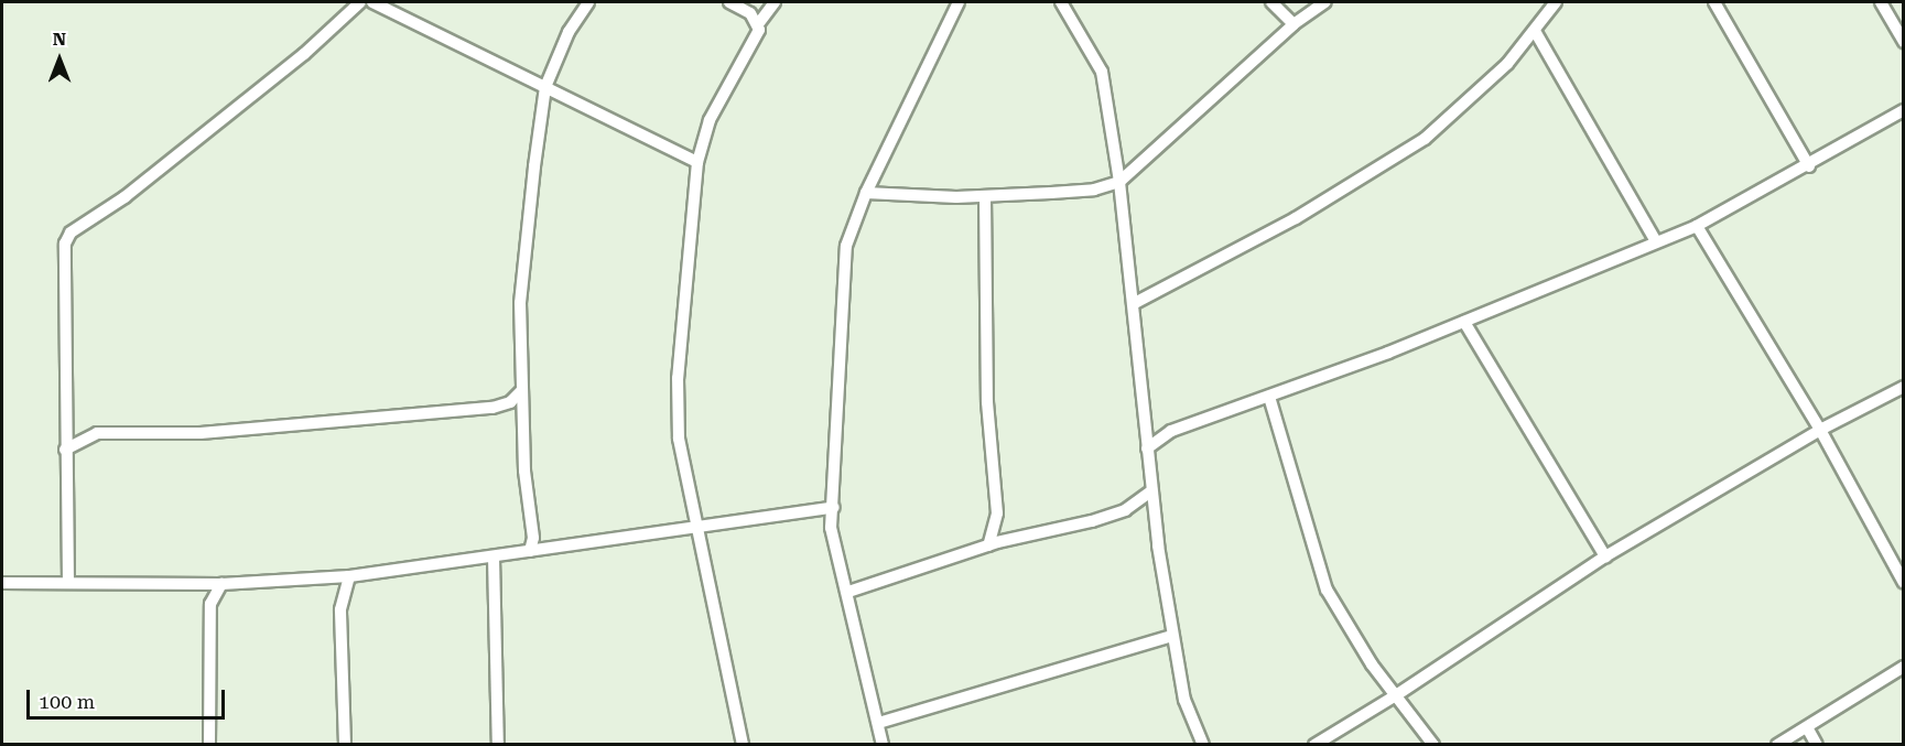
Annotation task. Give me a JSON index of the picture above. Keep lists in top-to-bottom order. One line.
{"scale_bar":"100 m","north":"top"}
